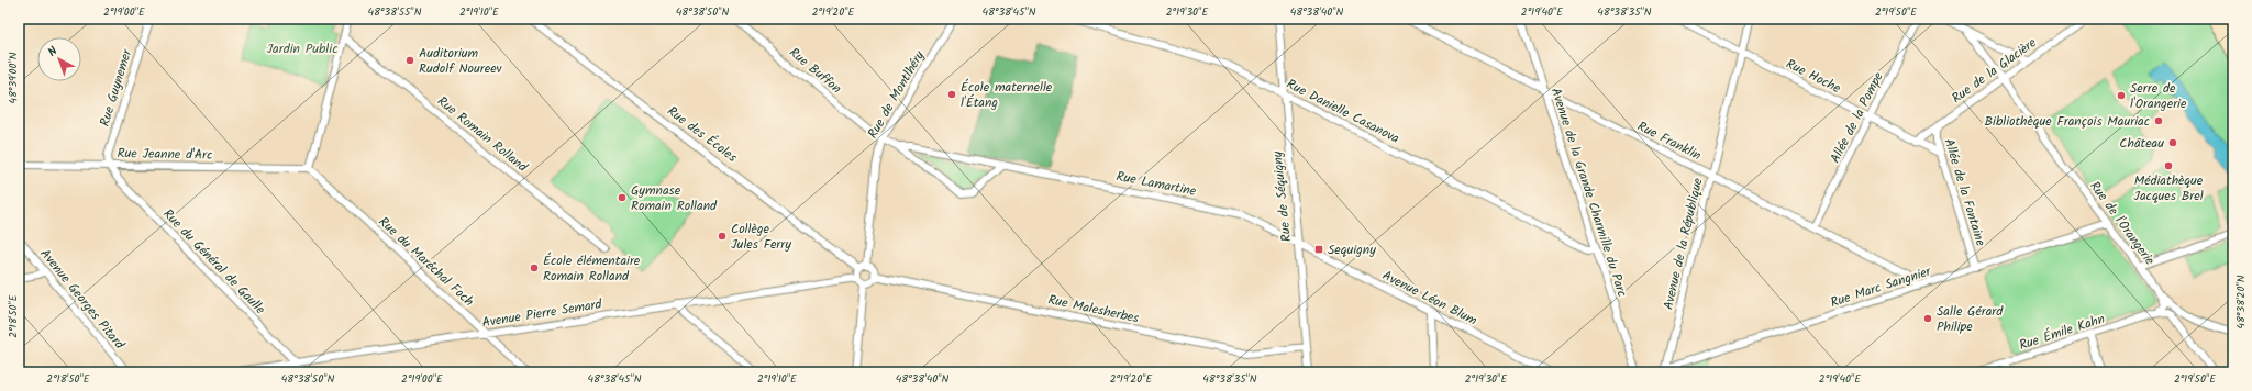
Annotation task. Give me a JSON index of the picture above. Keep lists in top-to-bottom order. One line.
{"streets":{"street":["Rue Buffon","Rue de la Glacière","Rue Hoche","Rue Guynemer","Rue de Montlhéry","Rue Danielle Casanova","Allée de la Pompe","Rue Romain Rolland","Rue des Écoles","Rue Franklin","Rue Jeanne d'Arc","Rue Lamartine","Avenue de la Grande Charmille du Parc","Allée de la Fontaine","Rue de Séquigny","Rue de l'Orangerie","Avenue de la République","Rue du Général de Gaulle","Rue du Maréchal Foch","Rue Marc Sangnier","Avenue Léon Blum","Avenue Georges Pitard","Rue Malesherbes","Avenue Pierre Semard","Rue Émile Kahn"]},"crossings":[["Rue Buffon","Rue de Montlhéry"],["Rue Buffon","Rue Lamartine"],["Rue de la Glacière","Rue Hoche"],["Rue de la Glacière","Allée de la Fontaine"],["Rue de la Glacière","Rue de l'Orangerie"],["Rue Hoche","Allée de la Pompe"],["Rue Hoche","Allée de la Fontaine"],["Rue Hoche","Avenue de la République"],["Rue Guynemer","Rue Jeanne d'Arc"],["Rue Guynemer","Rue du Général de Gaulle"],["Rue de Montlhéry","Rue des Écoles"],["Rue de Montlhéry","Rue Lamartine"],["Rue de Montlhéry","Rue Malesherbes"],["Rue de Montlhéry","Avenue Pierre Semard"],["Rue Danielle Casanova","Avenue de la Grande Charmille du Parc"],["Rue Danielle Casanova","Rue de Séquigny"],["Allée de la Pompe","Rue Franklin"],["Rue des Écoles","Rue Malesherbes"],["Rue des Écoles","Avenue Pierre Semard"],["Rue Franklin","Avenue de la Grande Charmille du Parc"],["Rue Franklin","Avenue de la République"],["Rue Franklin","Rue Marc Sangnier"],["Rue Jeanne d'Arc","Rue du Général de Gaulle"],["Rue Jeanne d'Arc","Rue du Maréchal Foch"],["Rue Lamartine","Rue de Séquigny"],["Rue Lamartine","Avenue Léon Blum"],["Allée de la Fontaine","Rue Marc Sangnier"],["Rue de Séquigny","Avenue Léon Blum"],["Rue de Séquigny","Rue Malesherbes"],["Rue de l'Orangerie","Rue Marc Sangnier"],["Avenue de la République","Rue Marc Sangnier"],["Rue du Général de Gaulle","Avenue Pierre Semard"],["Rue du Maréchal Foch","Avenue Pierre Semard"],["Rue Malesherbes","Avenue Pierre Semard"]],"parks":["Jardin Public"],"places":{"other":["Auditorium Rudolf Noureev","École maternelle l'Étang","Serre de l'Orangerie","Bibliothèque François Mauriac","Château","Médiathèque Jacques Brel","Gymnase Romain Rolland","Collège Jules Ferry","École élémentaire Romain Rolland","Salle Gérard Philipe"],"transit":["Sequigny"]},"north":"top left","coordinates":["2°19'00\"E","48°38'55\"N","2°19'10\"E","48°38'50\"N","2°19'20\"E","48°38'45\"N","2°19'30\"E","48°38'40\"N","2°19'40\"E","48°38'35\"N","2°19'50\"E","48°39'00\"N","48°38'20\"N","2°18'50\"E"]}
